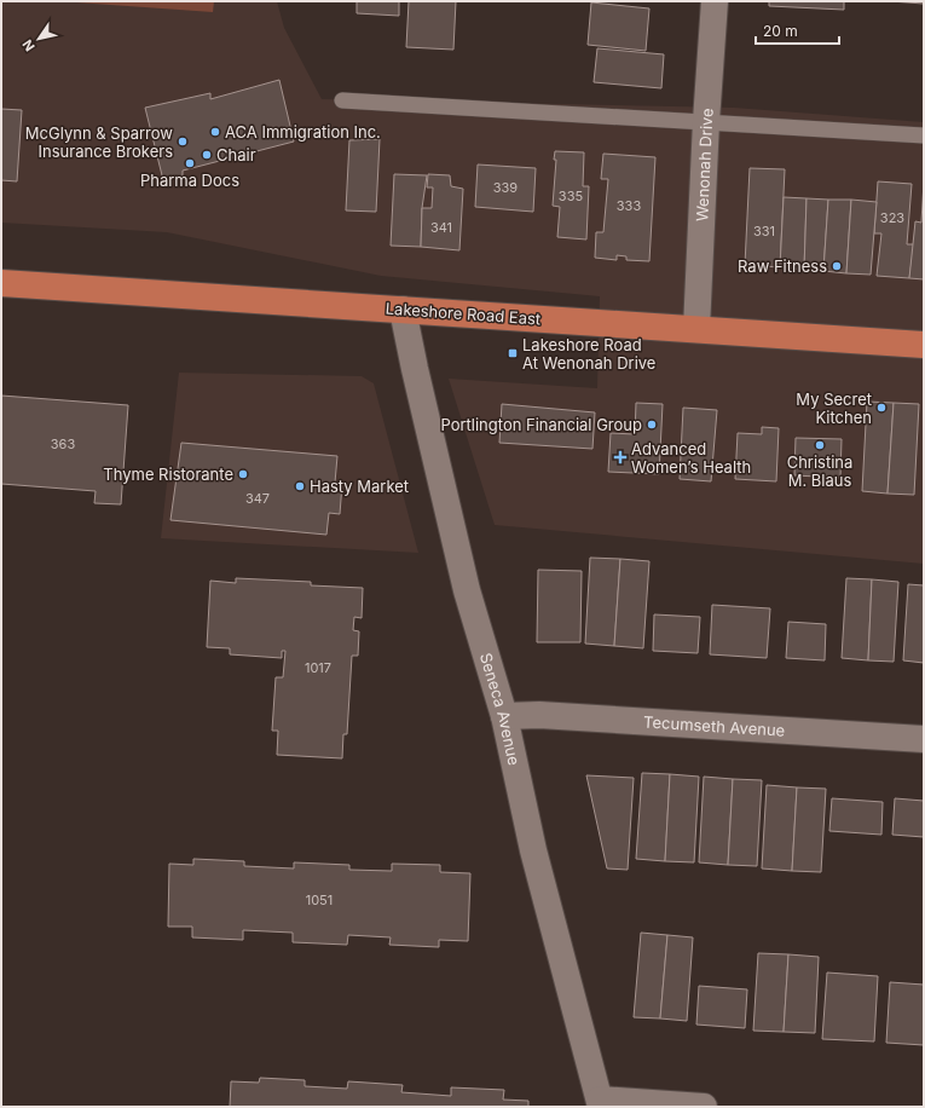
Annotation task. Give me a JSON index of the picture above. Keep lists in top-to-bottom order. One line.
{"streets":{"main road":["Lakeshore Road East"],"street":["Wenonah Drive","Seneca Avenue","Tecumseth Avenue"]},"crossings":[["Wenonah Drive","Lakeshore Road East"],["Lakeshore Road East","Seneca Avenue"],["Seneca Avenue","Tecumseth Avenue"]],"places":{"other":["ACA Immigration Inc.","McGlynn & Sparrow Insurance Brokers","Chair","Pharma Docs","Raw Fitness","My Secret Kitchen","Portlington Financial Group","Christina M. Blaus","Thyme Ristorante","Hasty Market"],"transit":["Lakeshore Road At Wenonah Drive"],"health":["Advanced Women’s Health"]},"house_numbers":["339","335","333","323","341","331","363","347","1017","1051"],"scale_bar":"20 m","north":"bottom left"}
